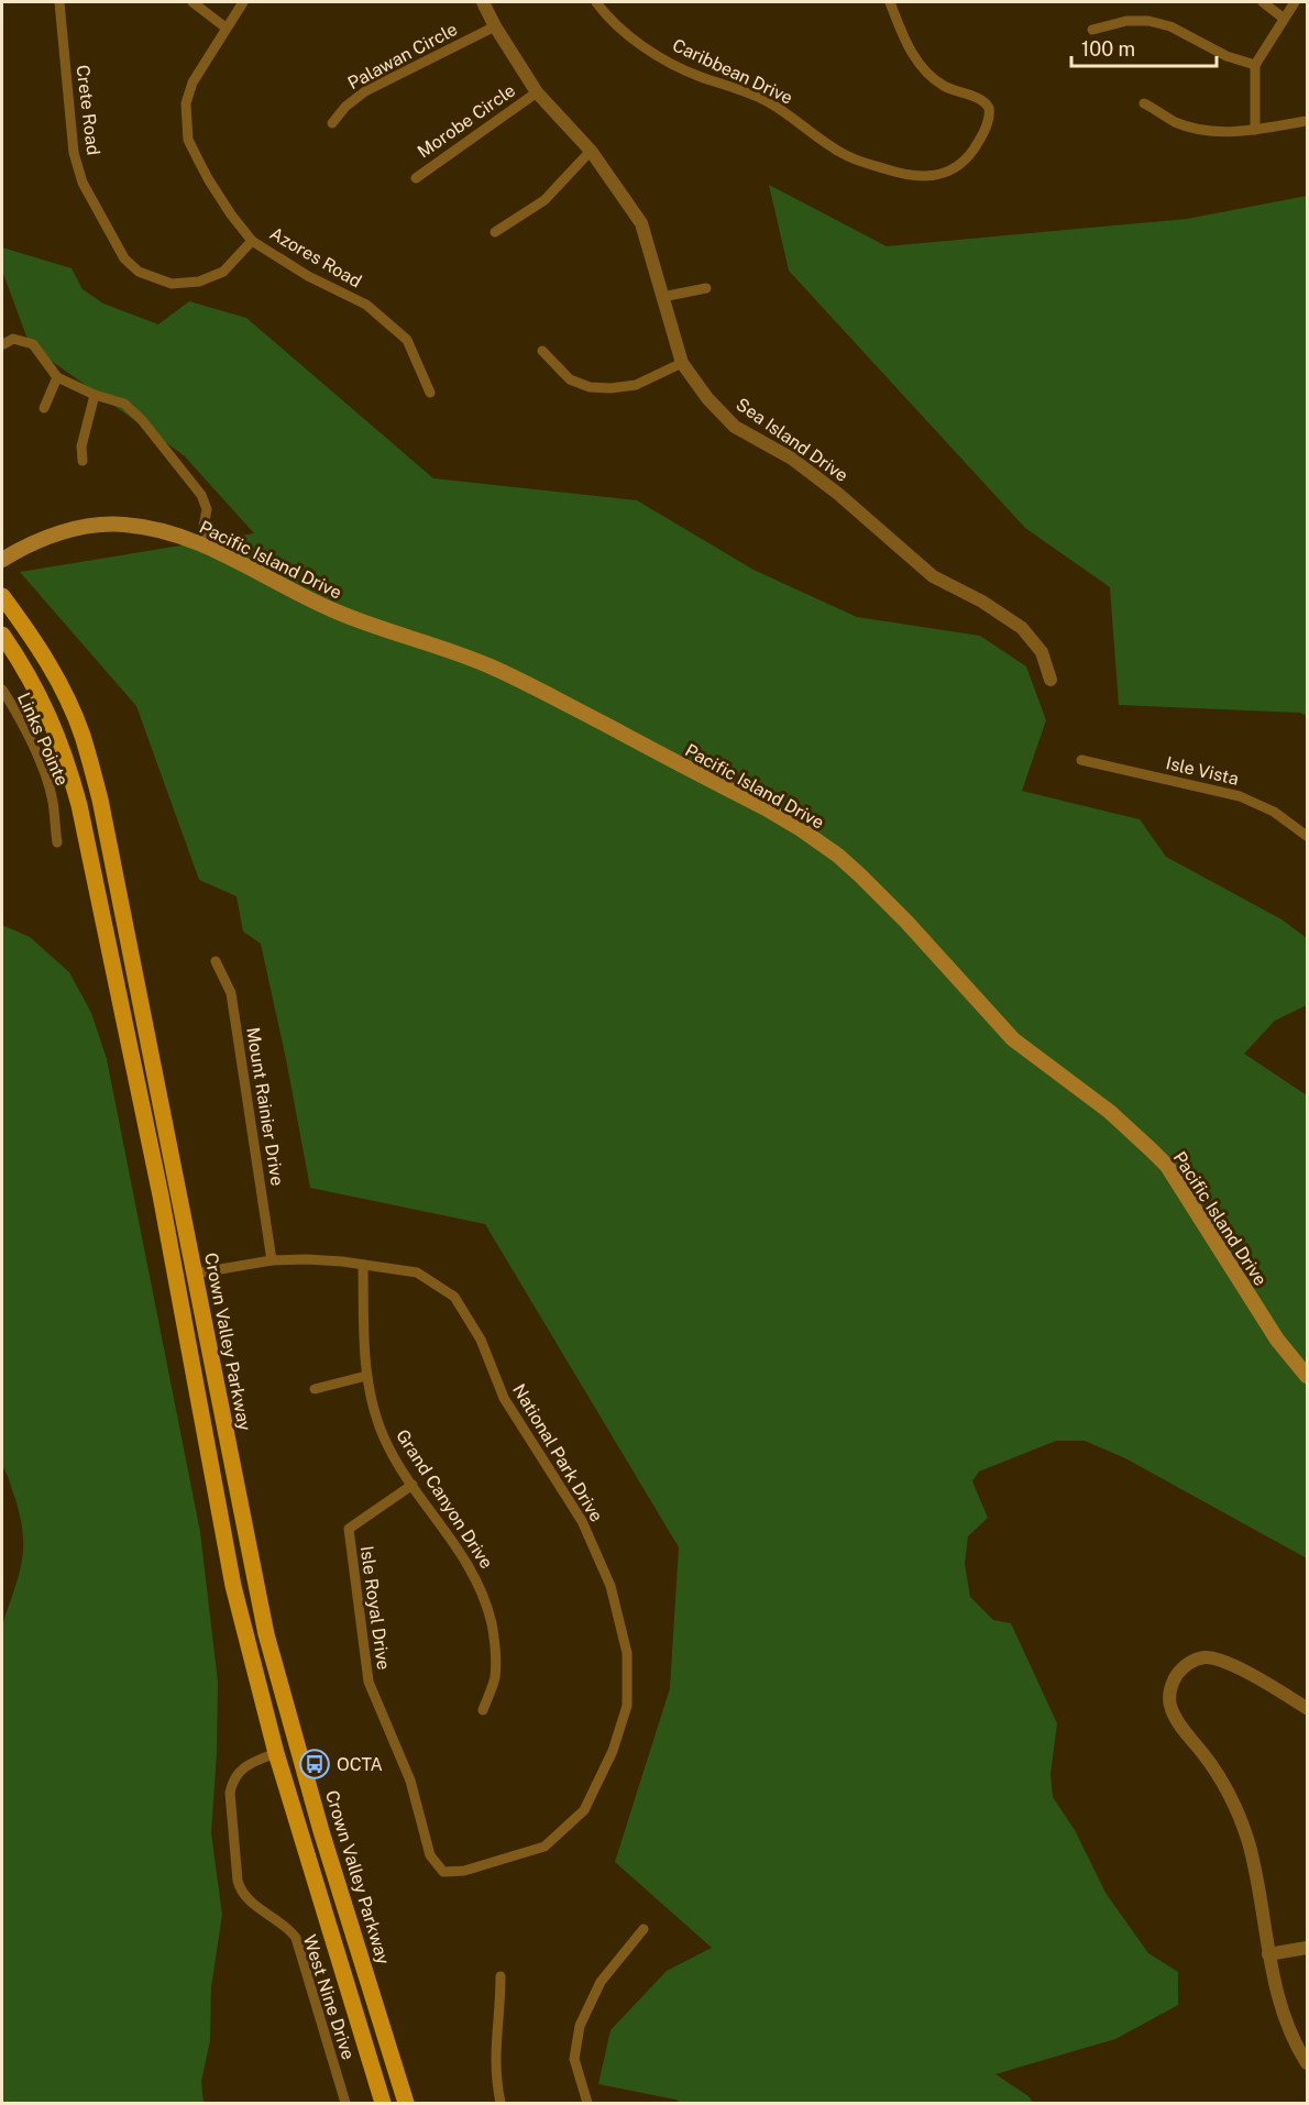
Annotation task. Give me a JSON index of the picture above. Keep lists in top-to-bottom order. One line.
{"streets":{"main road":["Pacific Island Drive","Crown Valley Parkway"],"street":["Palawan Circle","Caribbean Drive","Crete Road","Morobe Circle","Azores Road","Sea Island Drive","Links Pointe","Isle Vista","Mount Rainier Drive","National Park Drive","Grand Canyon Drive","Isle Royal Drive","West Nine Drive"]},"crossings":[["Palawan Circle","Sea Island Drive"],["Crete Road","Azores Road"],["Morobe Circle","Sea Island Drive"],["Mount Rainier Drive","National Park Drive"],["Crown Valley Parkway","National Park Drive"],["National Park Drive","Grand Canyon Drive"],["National Park Drive","Isle Royal Drive"],["Grand Canyon Drive","Isle Royal Drive"]],"places":{"bus stop":["OCTA"]},"scale_bar":"100 m"}
